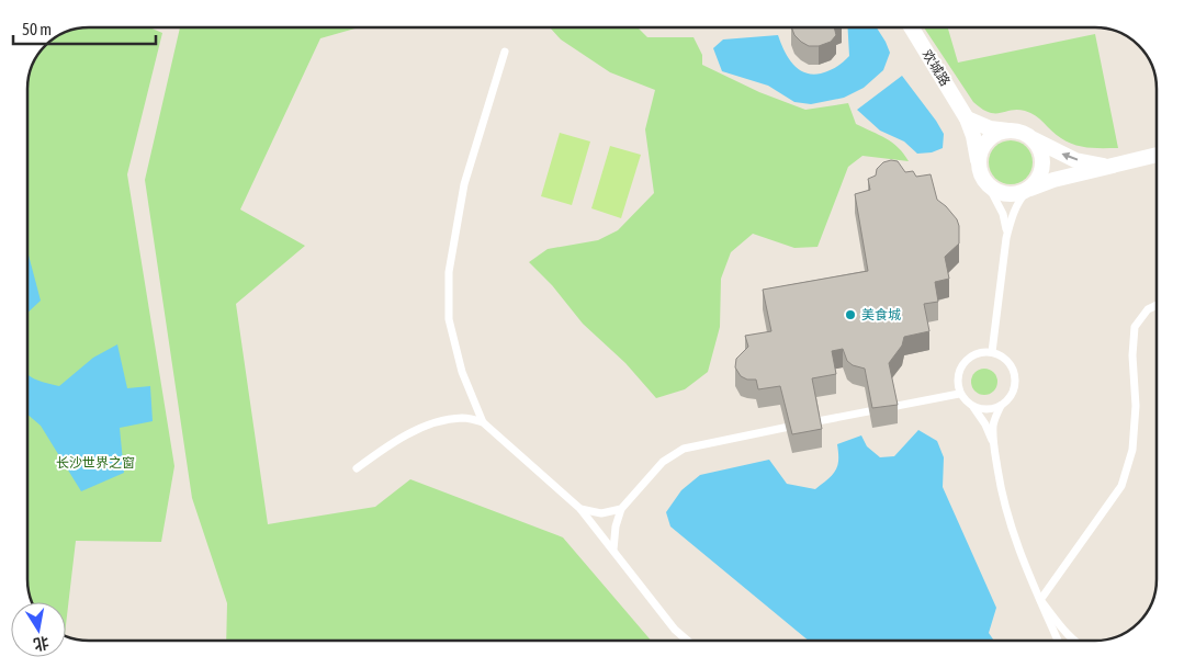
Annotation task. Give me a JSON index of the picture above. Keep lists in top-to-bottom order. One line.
{"streets":{"street":["欢城路"]},"parks":["长沙世界之窗"],"places":["美食城"],"scale_bar":"50 m","north":"bottom"}
